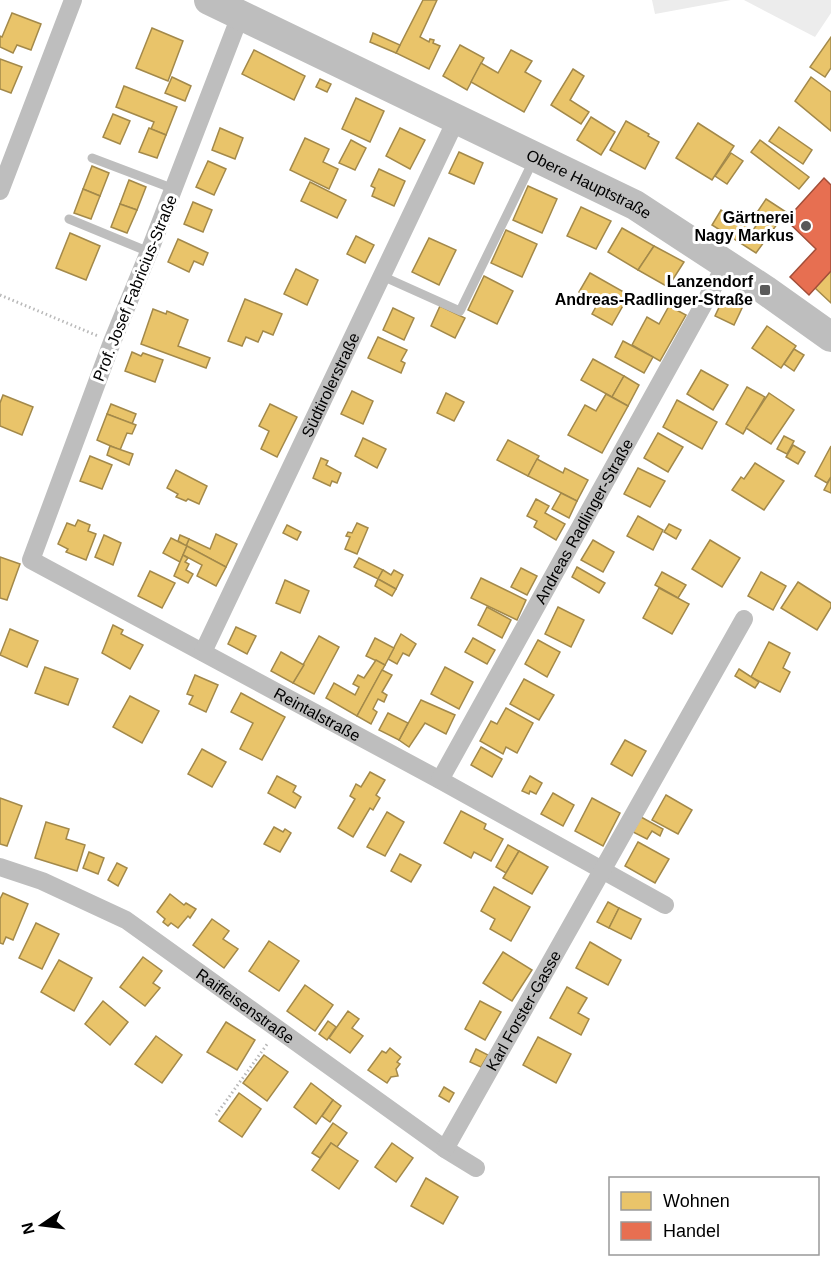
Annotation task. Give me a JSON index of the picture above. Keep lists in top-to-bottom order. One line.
{"streets":{"main road":["Obere Hauptstraße"],"street":["Prof. Josef Fabricius-Straße","Südtirolerstraße","Andreas Radlinger-Straße","Reintalstraße","Raiffeisenstraße","Karl Forster-Gasse"]},"crossings":[["Obere Hauptstraße","Prof. Josef Fabricius-Straße"],["Obere Hauptstraße","Südtirolerstraße"],["Obere Hauptstraße","Andreas Radlinger-Straße"],["Prof. Josef Fabricius-Straße","Reintalstraße"],["Südtirolerstraße","Reintalstraße"],["Andreas Radlinger-Straße","Reintalstraße"],["Reintalstraße","Karl Forster-Gasse"],["Raiffeisenstraße","Karl Forster-Gasse"]],"places":{"other":["Gärtnerei Nagy Markus"],"transit":["Lanzendorf Andreas-Radlinger-Straße"]},"legend":["Wohnen","Handel"],"north":"left"}
